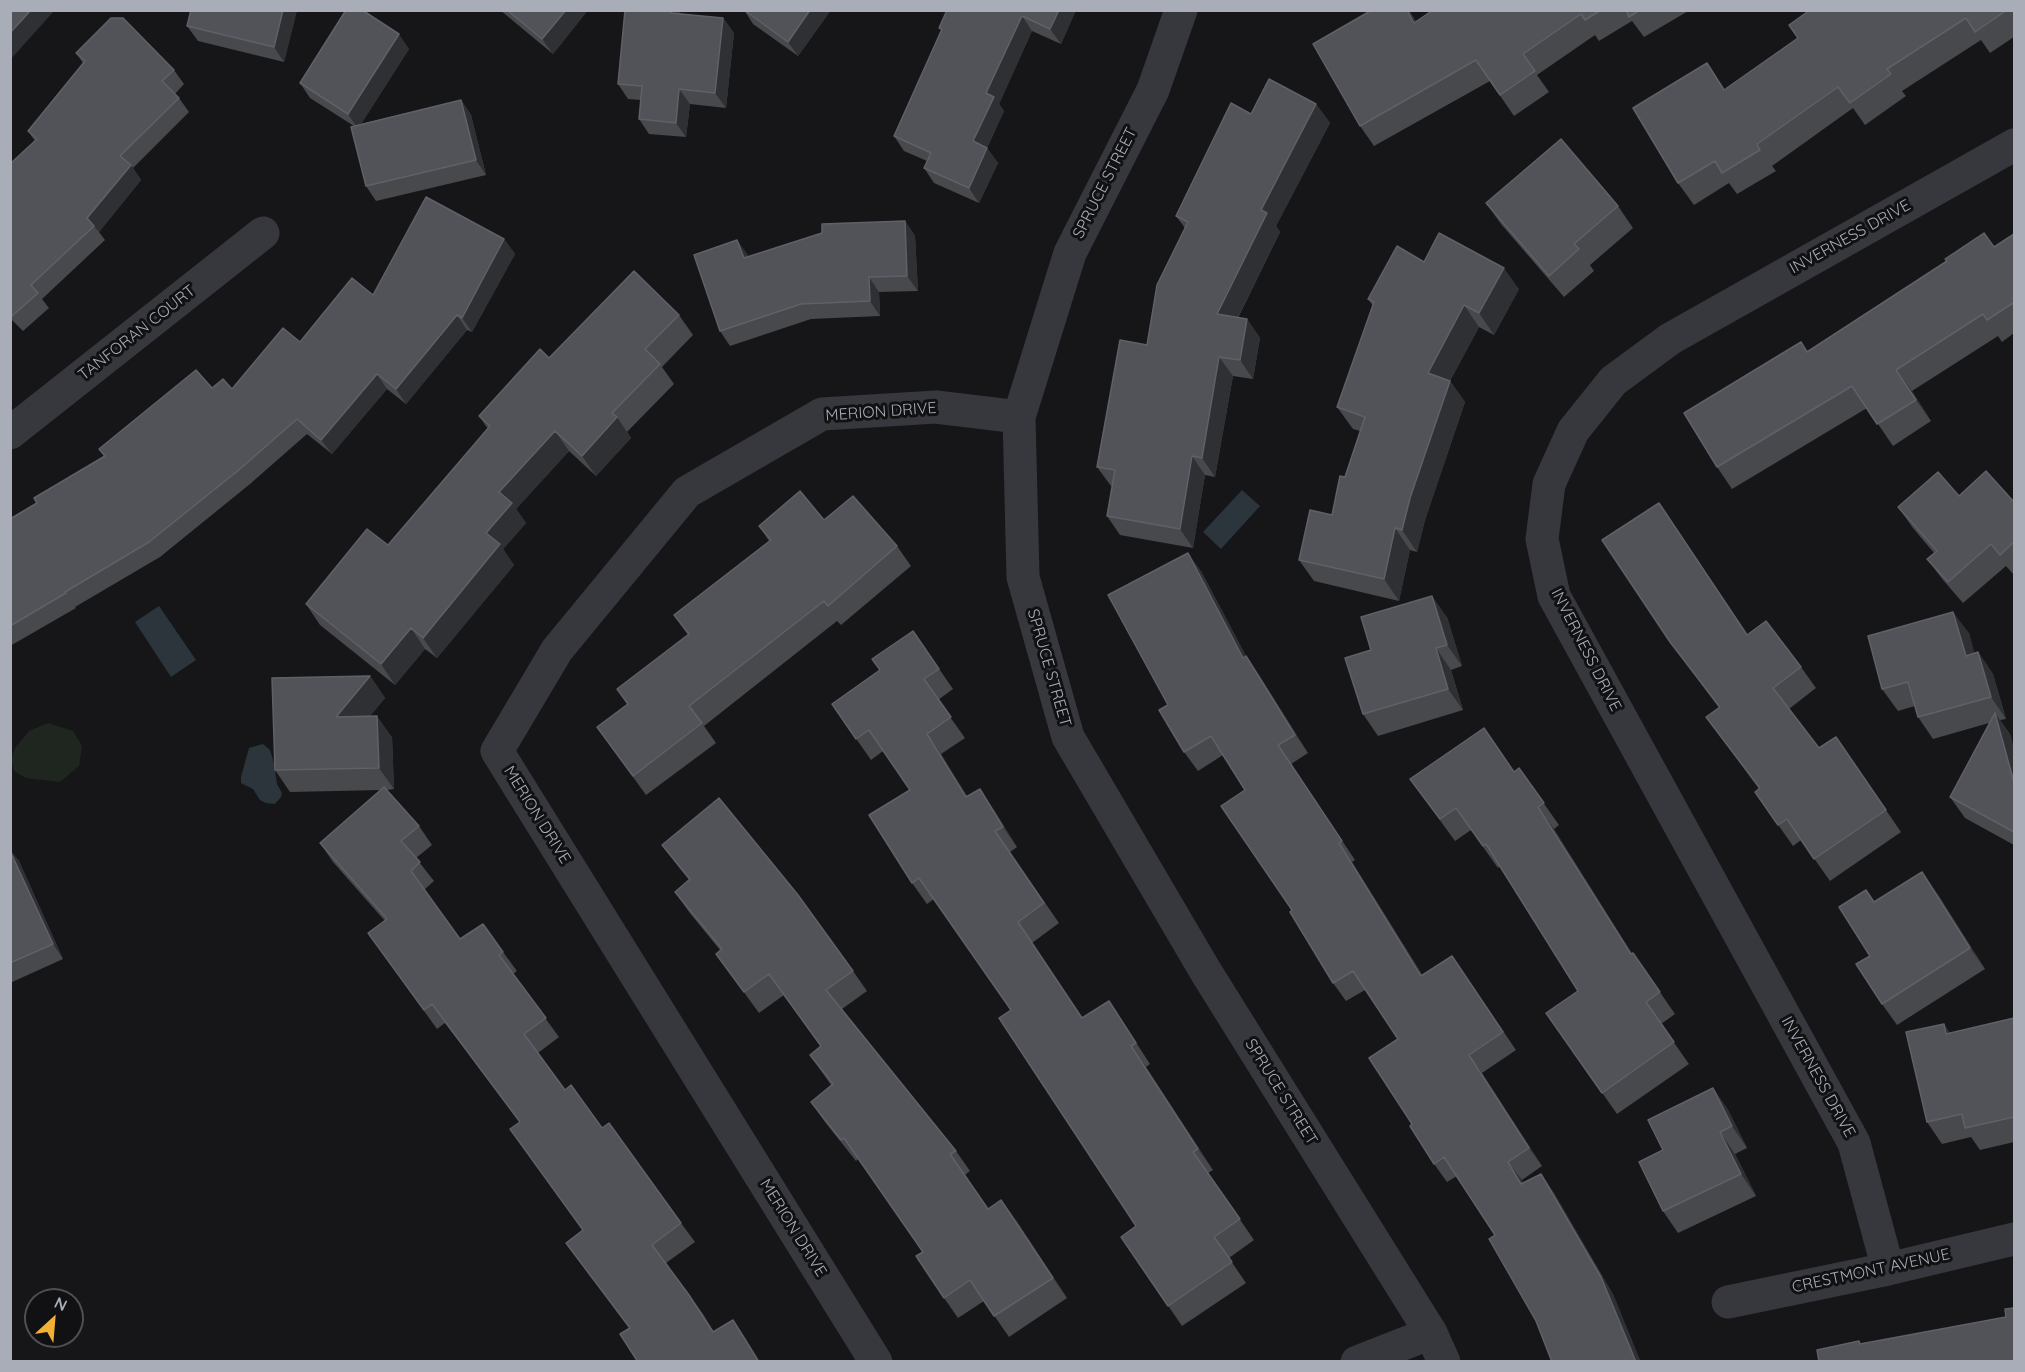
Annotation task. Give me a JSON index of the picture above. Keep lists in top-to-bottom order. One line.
{"streets":{"street":["SPRUCE STREET","INVERNESS DRIVE","TANFORAN COURT","MERION DRIVE","CRESTMONT AVENUE"]},"crossings":[["SPRUCE STREET","MERION DRIVE"],["INVERNESS DRIVE","CRESTMONT AVENUE"]],"north":"top right"}
